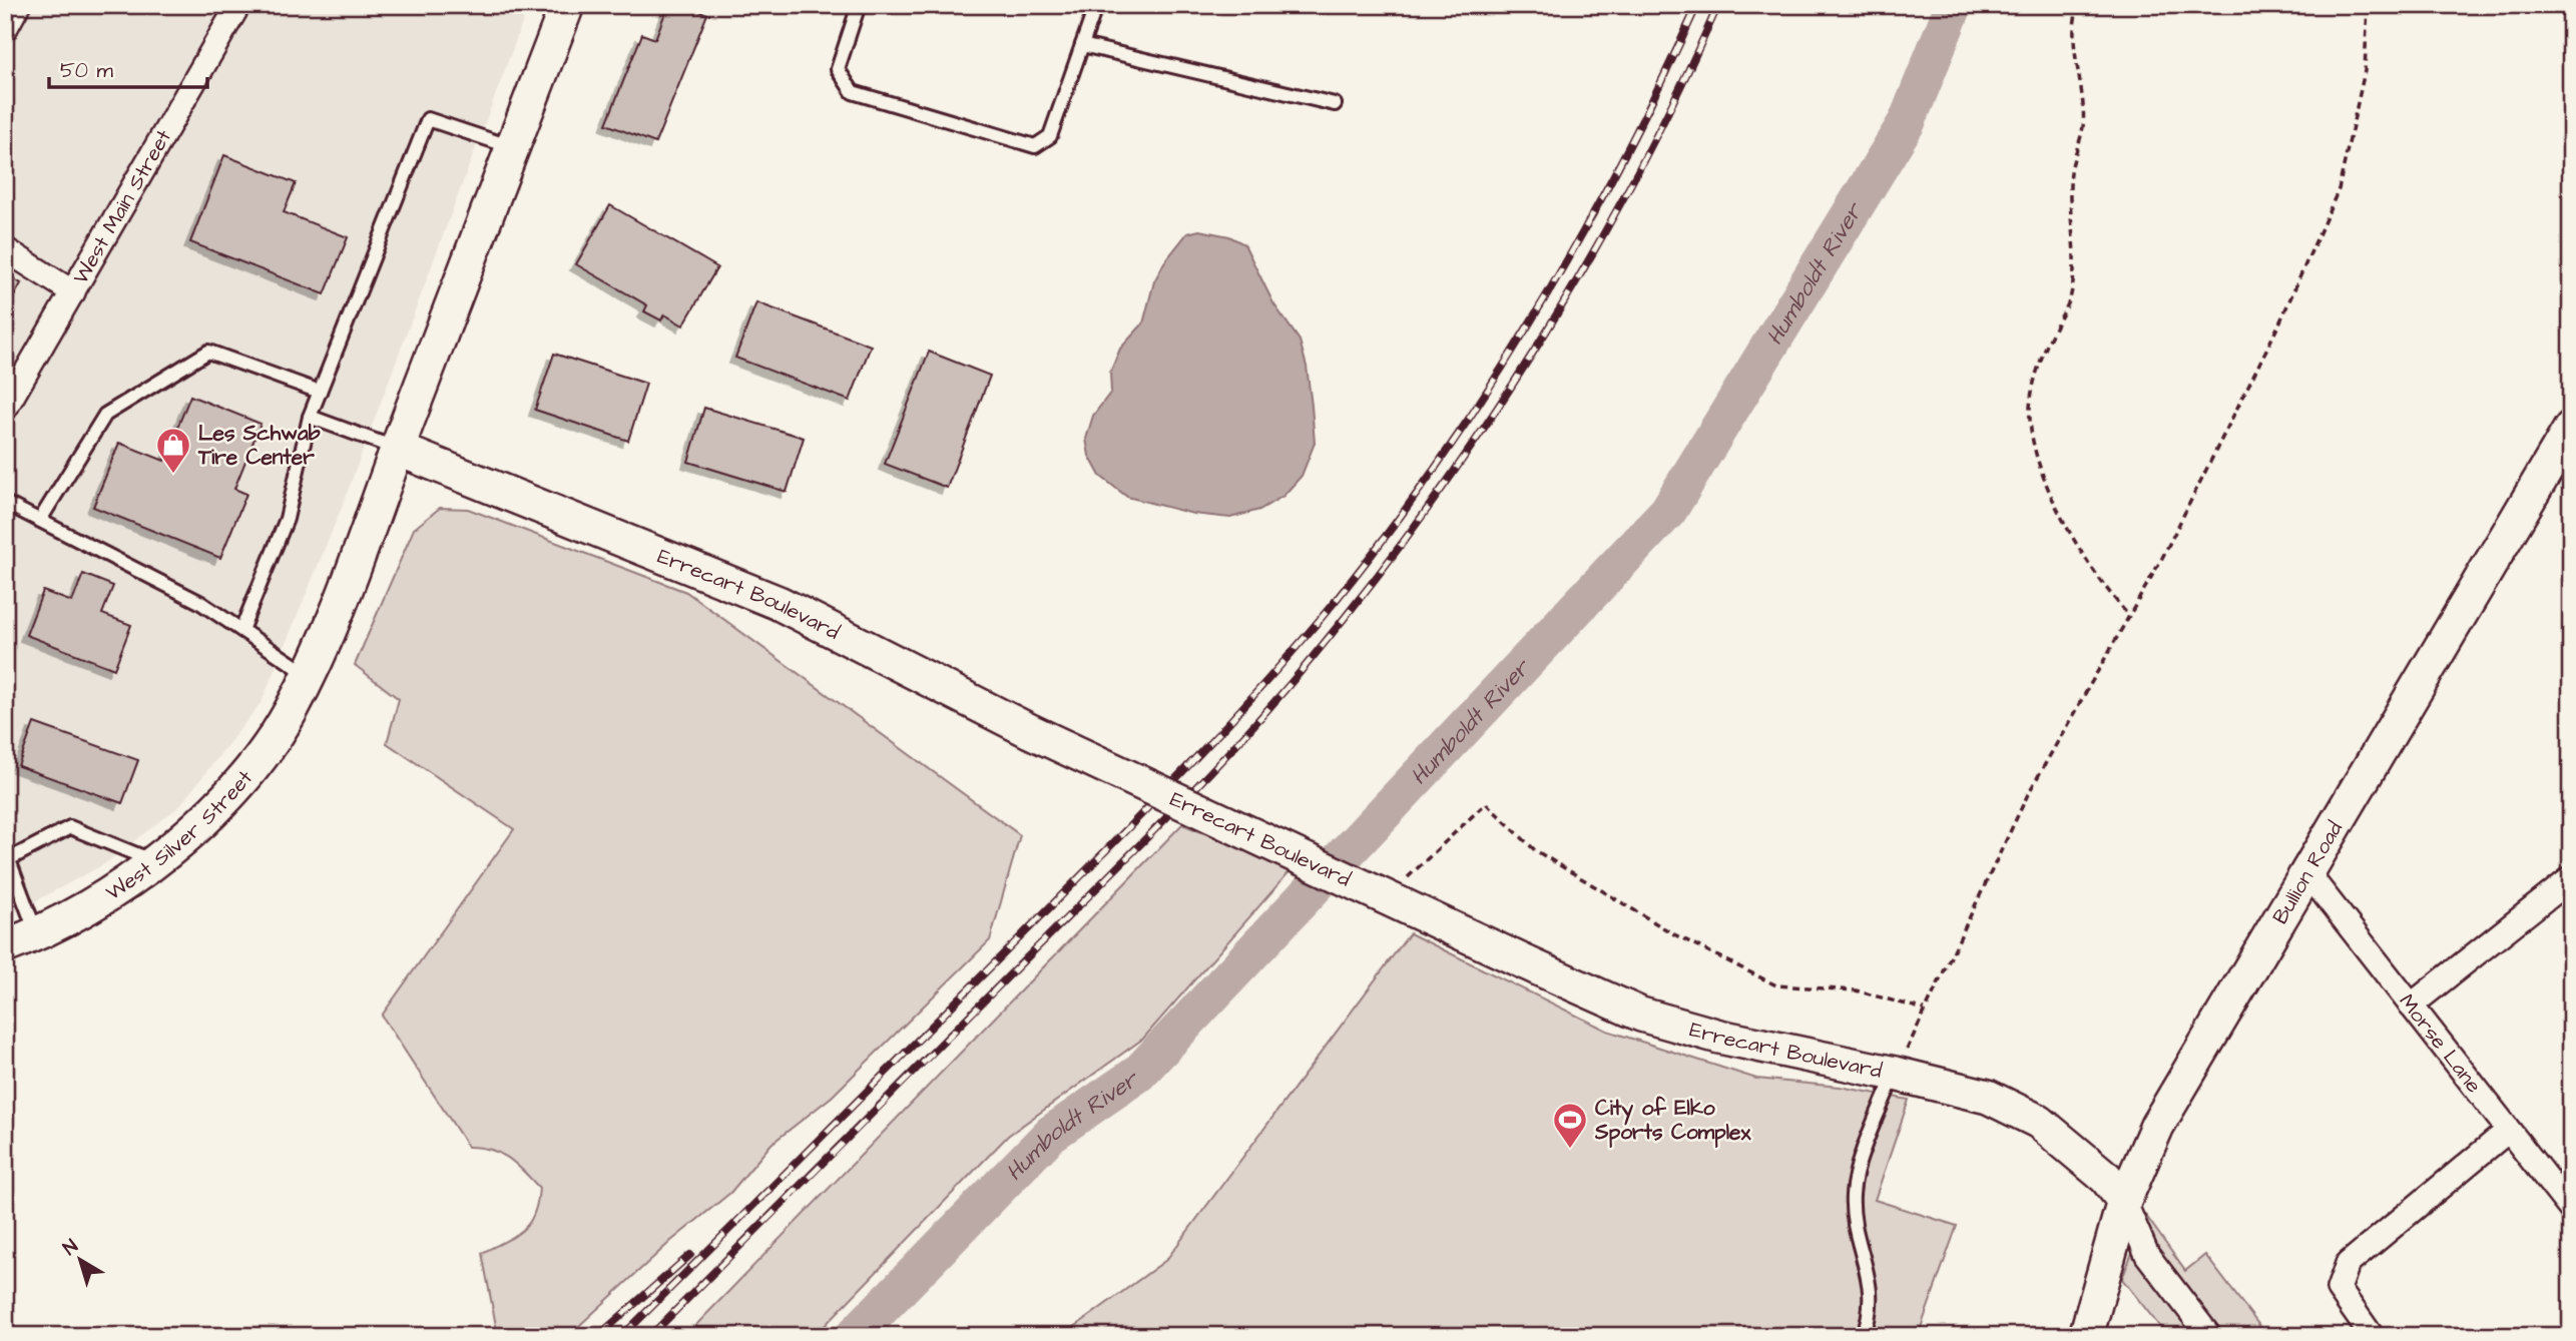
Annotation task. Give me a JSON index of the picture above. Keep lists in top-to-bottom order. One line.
{"streets":{"street":["West Main Street","Errecart Boulevard","West Silver Street","Bullion Road","Morse Lane"]},"crossings":[["Errecart Boulevard","West Silver Street"],["Errecart Boulevard","Bullion Road"],["Bullion Road","Morse Lane"]],"water":["Humboldt River"],"places":{"shop":["Les Schwab Tire Center"],"sports":["City of Elko Sports Complex"]},"scale_bar":"50 m","north":"top left"}
